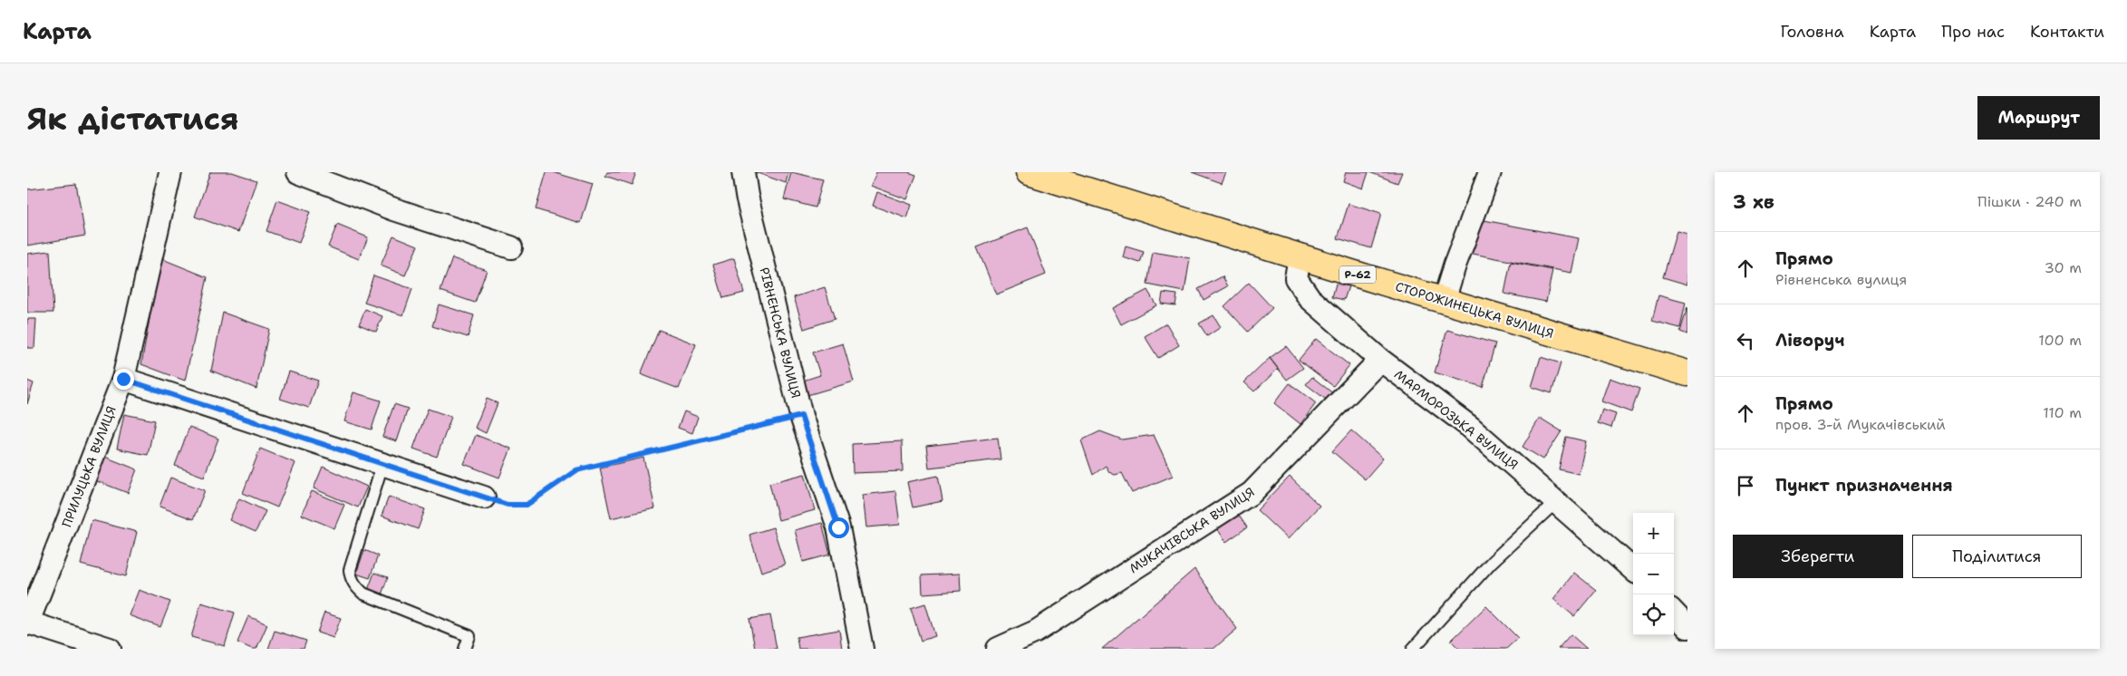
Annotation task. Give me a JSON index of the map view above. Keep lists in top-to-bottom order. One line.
{"streets":{"main road":["Р-62","СТОРОЖИНЕЦЬКА ВУЛИЦЯ"],"street":["РІВНЕНСЬКА ВУЛИЦЯ","МАРМОРОЗЬКА ВУЛИЦЯ","ПРИЛУЦЬКА ВУЛИЦЯ","МУКАЧІВСЬКА ВУЛИЦЯ"]},"crossings":[["СТОРОЖИНЕЦЬКА ВУЛИЦЯ","МАРМОРОЗЬКА ВУЛИЦЯ"],["МАРМОРОЗЬКА ВУЛИЦЯ","МУКАЧІВСЬКА ВУЛИЦЯ"]],"page":{"header":"Карта","nav":["Головна","Карта","Про нас","Контакти"],"buttons":["Маршрут",["Зберегти","Поділитися"]],"title":"Як дістатися","heading":["3 хв","Пішки · 240 m"],"list":[["Прямо","Рівненська вулиця","30 m"],["Ліворуч","100 m"],["Прямо","пров. 3-й Мукачівський","110 m"],"Пункт призначення"],"map_buttons":["+","−"]}}
